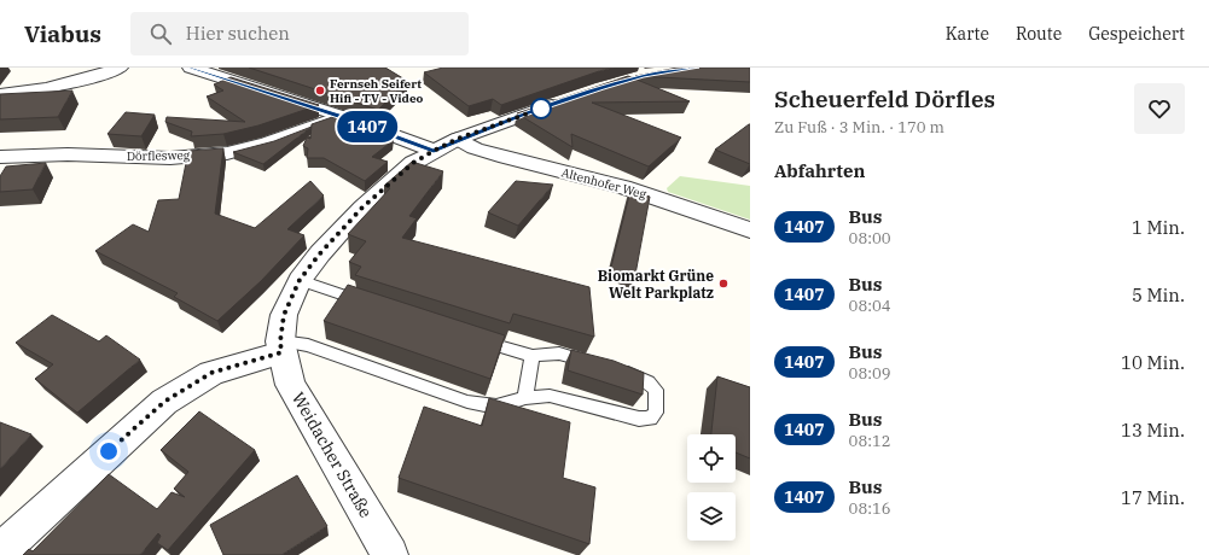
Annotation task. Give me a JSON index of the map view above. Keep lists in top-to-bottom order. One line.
{"streets":{"street":["Dörflesweg","Altenhofer Weg","Weidacher Straße"]},"places":["Fernseh Seifert Hifi - TV - Video","Biomarkt Grüne Welt Parkplatz"],"lines":["bus line 1407"],"page":{"header":"Viabus","search":"Hier suchen","nav":["Karte","Route","Gespeichert"],"on_map":"1407","heading":[["Scheuerfeld Dörfles","Zu Fuß · 3 Min. · 170 m"],"Abfahrten"],"list":[{"mark":"1407","name":"Bus","note":"08:00","value":"1 Min."},{"mark":"1407","name":"Bus","note":"08:04","value":"5 Min."},{"mark":"1407","name":"Bus","note":"08:09","value":"10 Min."},{"mark":"1407","name":"Bus","note":"08:12","value":"13 Min."},{"mark":"1407","name":"Bus","note":"08:16","value":"17 Min."}]}}
